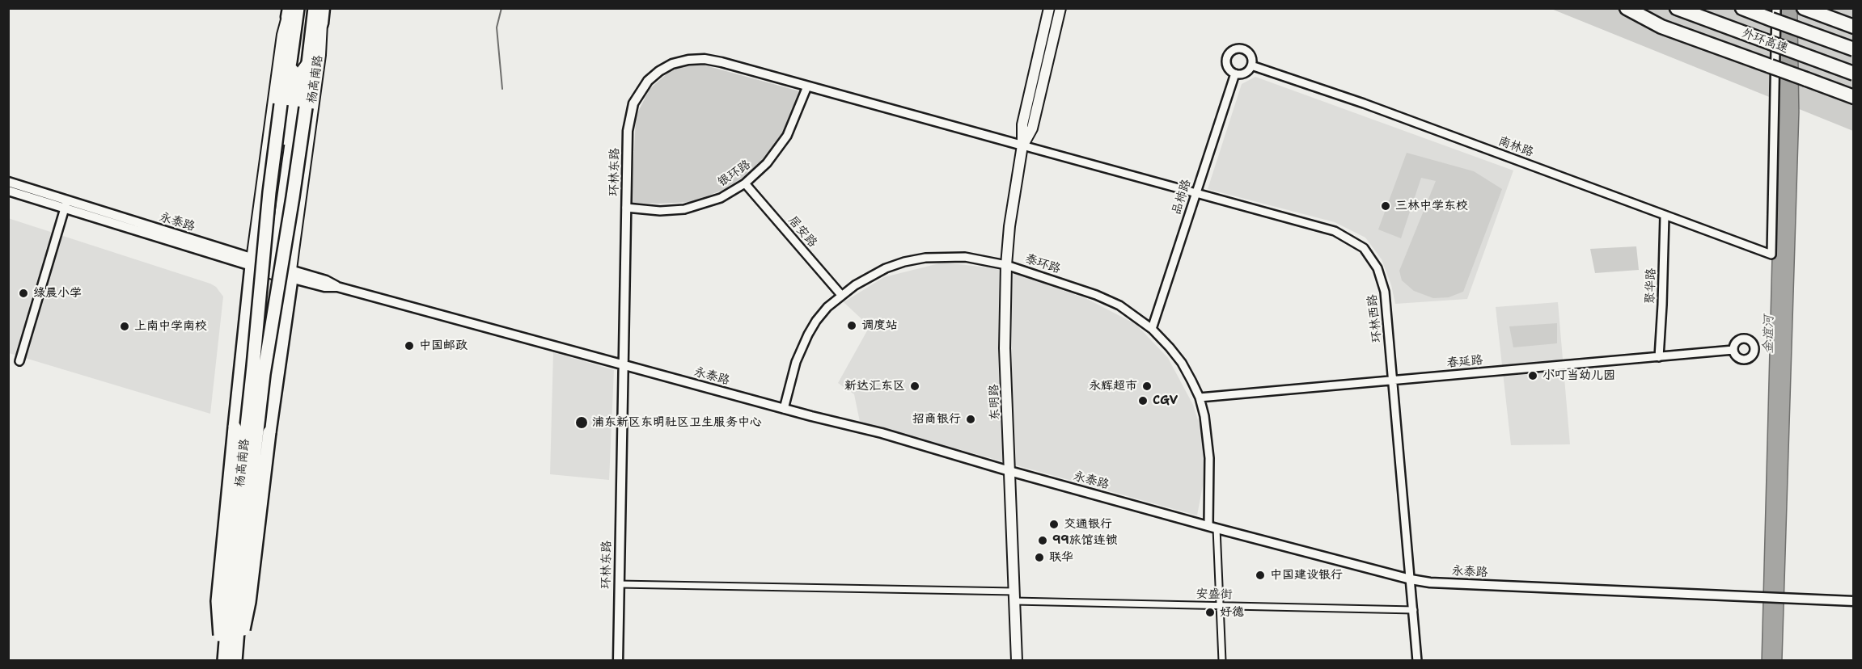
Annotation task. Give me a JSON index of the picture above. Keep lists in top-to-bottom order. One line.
{"streets":{"highway":["外环高速","杨高南路"],"main road":["东明路"],"street":["南林路","环林东路","银环路","品柿路","永泰路","居安路","泰环路","聚华路","环林西路","春延路","安盛街"]},"crossings":[["外环高速","南林路"],["杨高南路","永泰路"],["南林路","品柿路"],["南林路","聚华路"],["环林东路","银环路"],["环林东路","永泰路"],["环林东路","环林西路"],["环林东路","东明路"],["环林东路","安盛街"],["银环路","居安路"],["品柿路","泰环路"],["品柿路","环林西路"],["永泰路","泰环路"],["永泰路","环林西路"],["永泰路","东明路"],["居安路","泰环路"],["泰环路","春延路"],["泰环路","东明路"],["聚华路","春延路"],["环林西路","春延路"],["环林西路","东明路"],["环林西路","安盛街"],["东明路","安盛街"]],"water":["金谊河"],"places":["三林中学东校","绿晨小学","调度站","上南中学南校","中国邮政","小叮当幼儿园","新达汇东区","永辉超市","CGV","招商银行","浦东新区东明社区卫生服务中心","交通银行","99旅馆连锁","联华","中国建设银行","好德"]}
